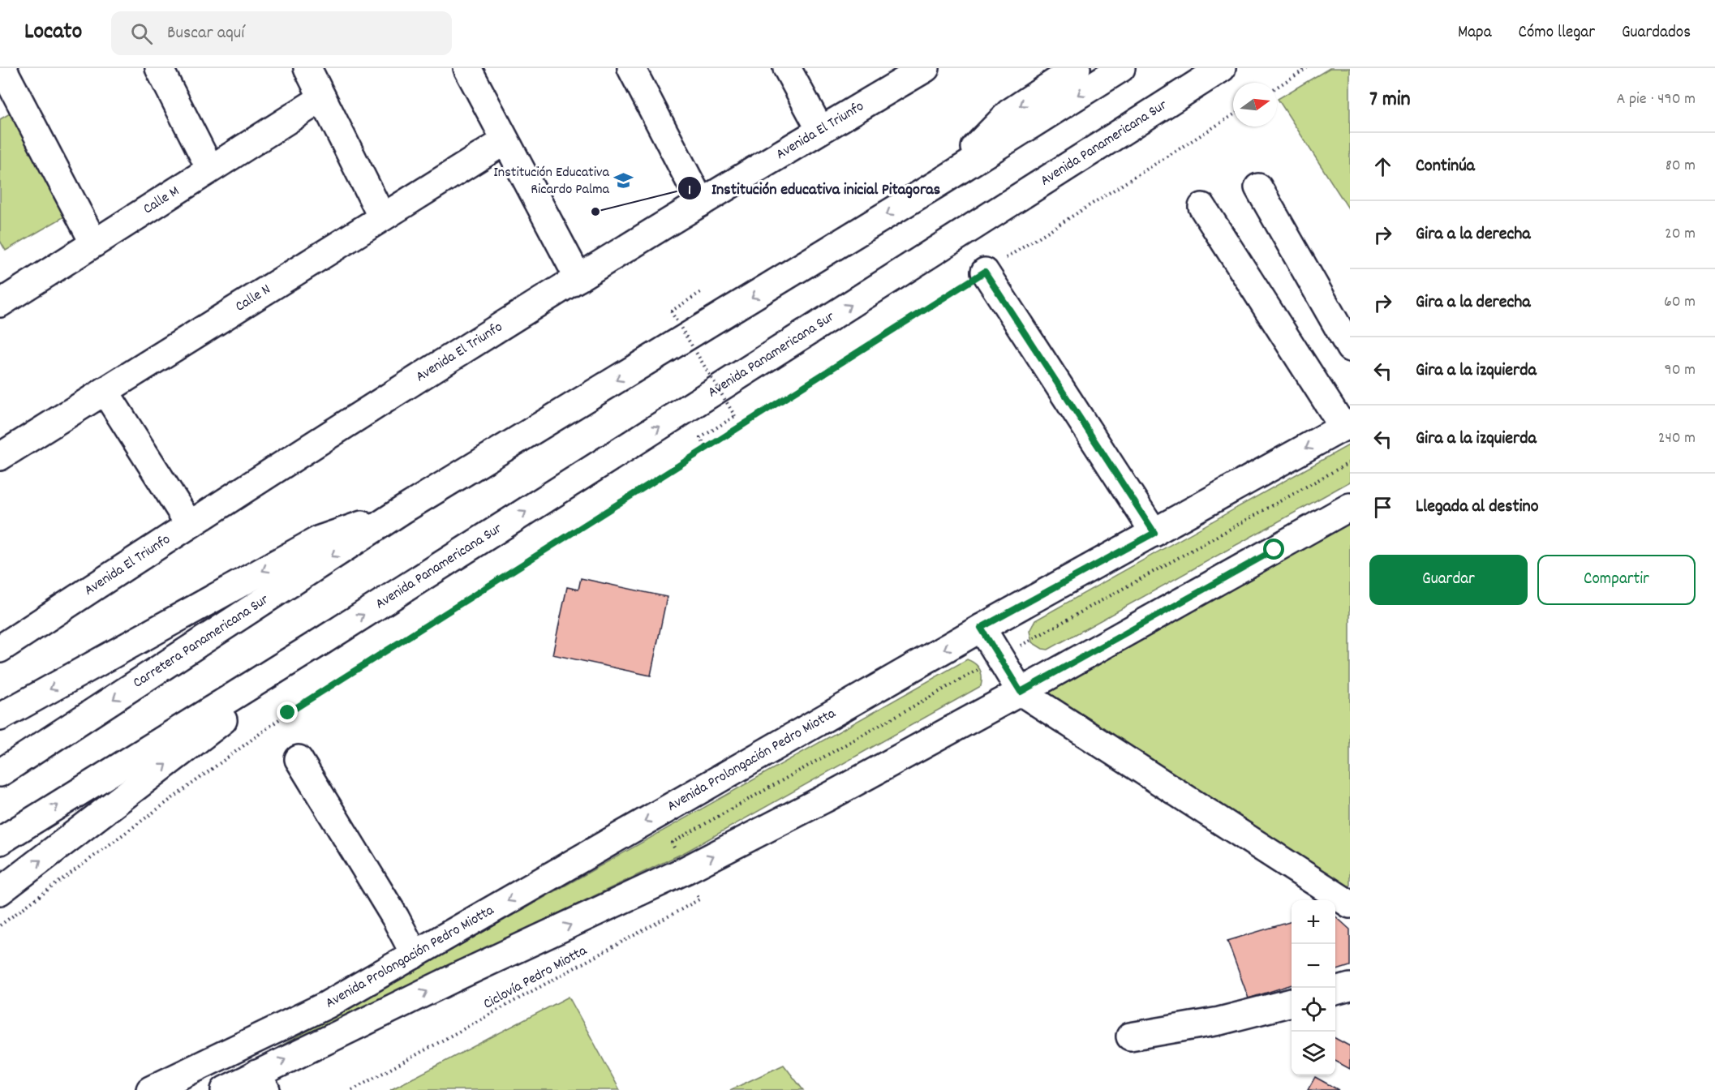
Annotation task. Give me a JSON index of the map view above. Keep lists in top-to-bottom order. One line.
{"streets":{"main road":["Avenida El Triunfo","Avenida Panamericana Sur","Calle M","Calle N","Carretera Panamericana Sur","Avenida Prolongación Pedro Miotta"],"path":["Ciclovía Pedro Miotta"]},"places":{"school or university":["Institución Educativa Ricardo Palma"],"other":["Institución educativa inicial Pitagoras"]},"north":"right","page":{"header":"Locato","search":"Buscar aquí","nav":["Mapa","Cómo llegar","Guardados"],"heading":["7 min","A pie · 490 m"],"list":[["Continúa","80 m"],["Gira a la derecha","20 m"],["Gira a la derecha","60 m"],["Gira a la izquierda","90 m"],["Gira a la izquierda","240 m"],"Llegada al destino"],"buttons":["Guardar","Compartir"],"map_buttons":["+","−"]}}
